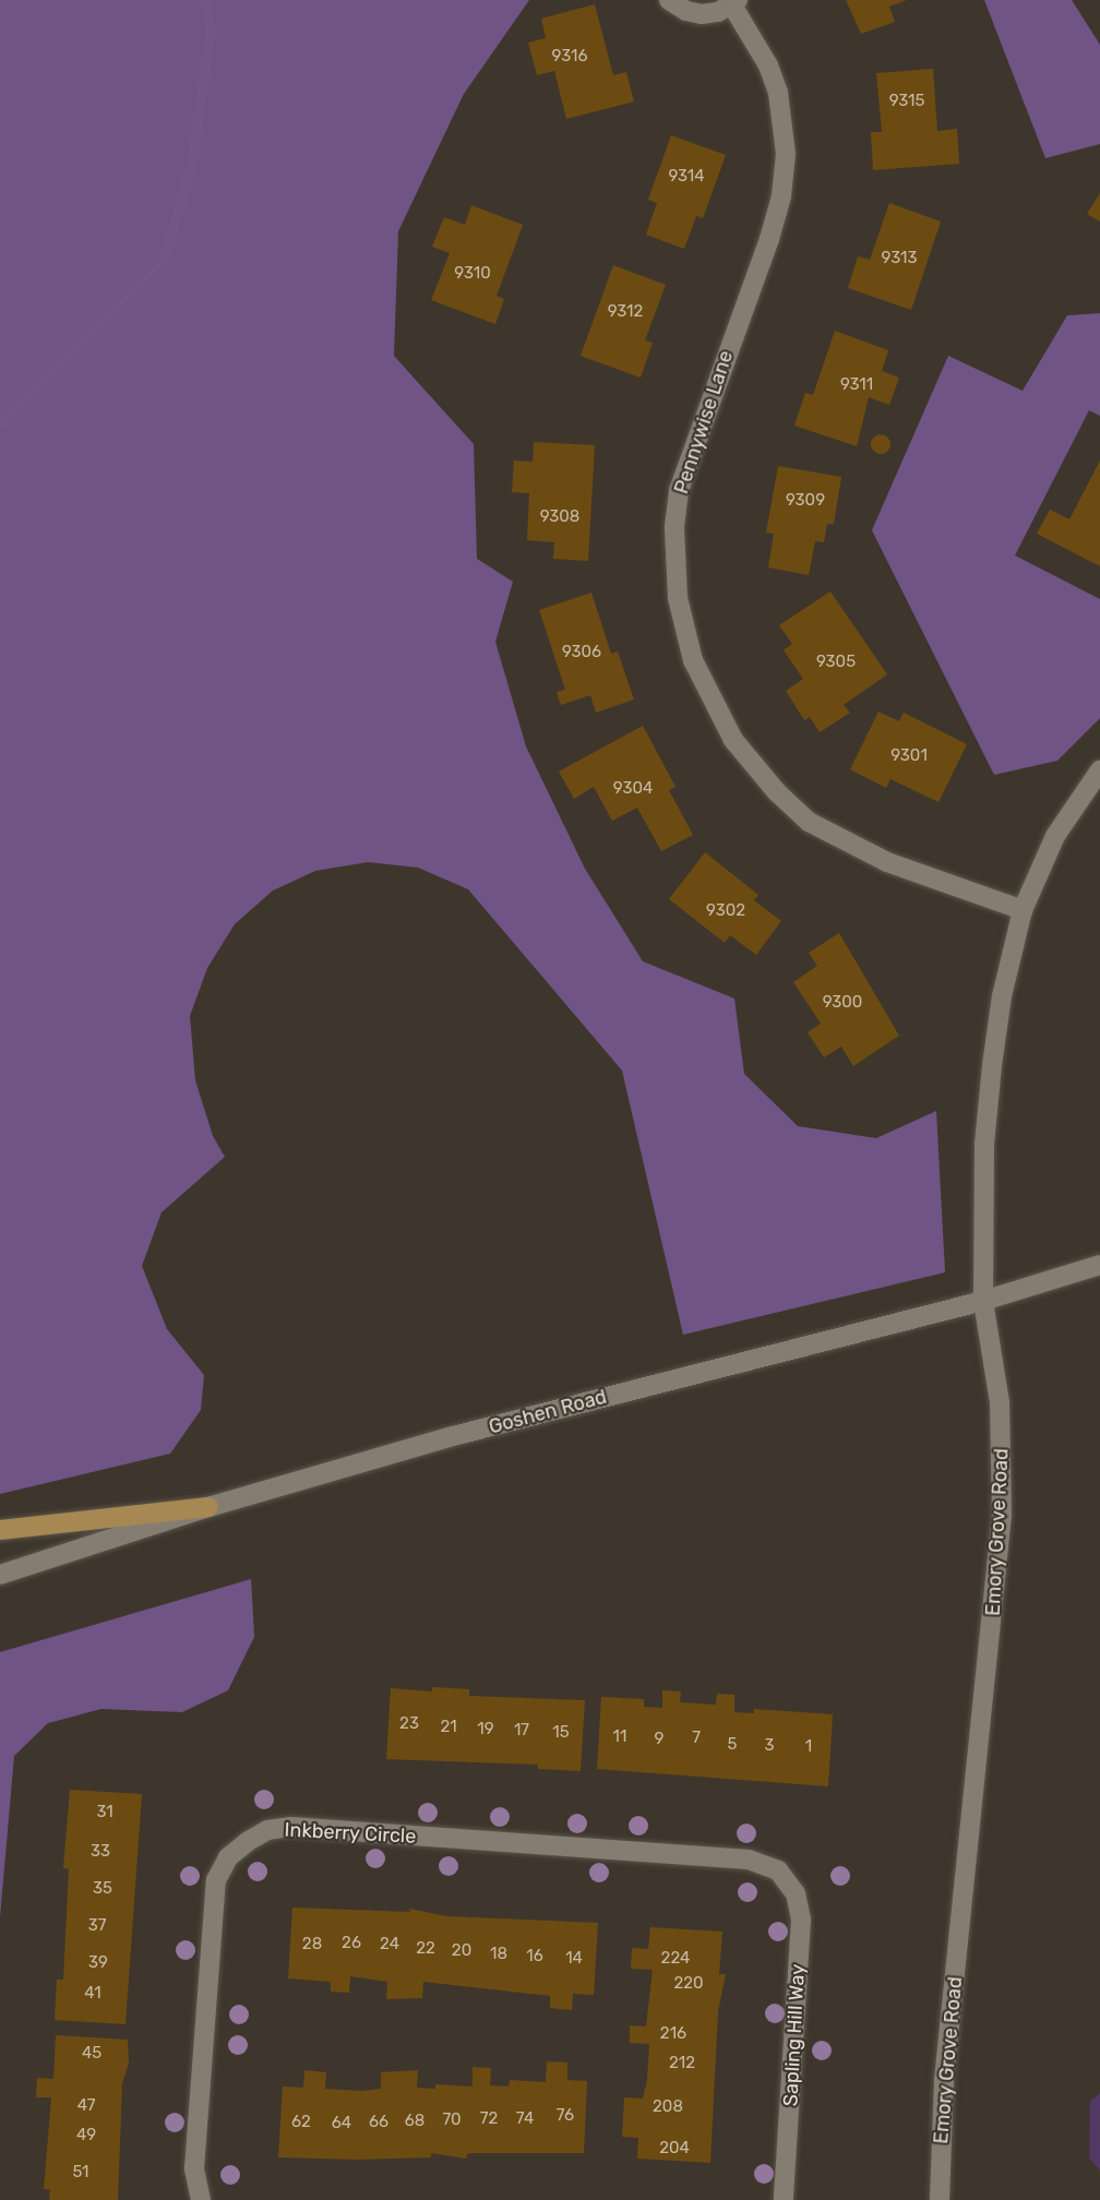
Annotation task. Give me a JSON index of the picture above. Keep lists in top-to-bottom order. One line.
{"streets":{"street":["Pennywise Lane","Goshen Road","Emory Grove Road","Inkberry Circle","Sapling Hill Way"]},"crossings":[["Pennywise Lane","Emory Grove Road"],["Goshen Road","Emory Grove Road"],["Inkberry Circle","Sapling Hill Way"]],"house_numbers":["9316","9315","9314","9313","9310","9312","9311","9309","9308","9306","9305","9301","9304","9302","9300","23","21","19","17","15","11","7","9","5","3","1","31","33","35","37","26","28","24","22","20","18","16","14","224","39","220","41","216","45","212","47","208","76","72","74","70","68","62","66","64","49","204","51"]}
